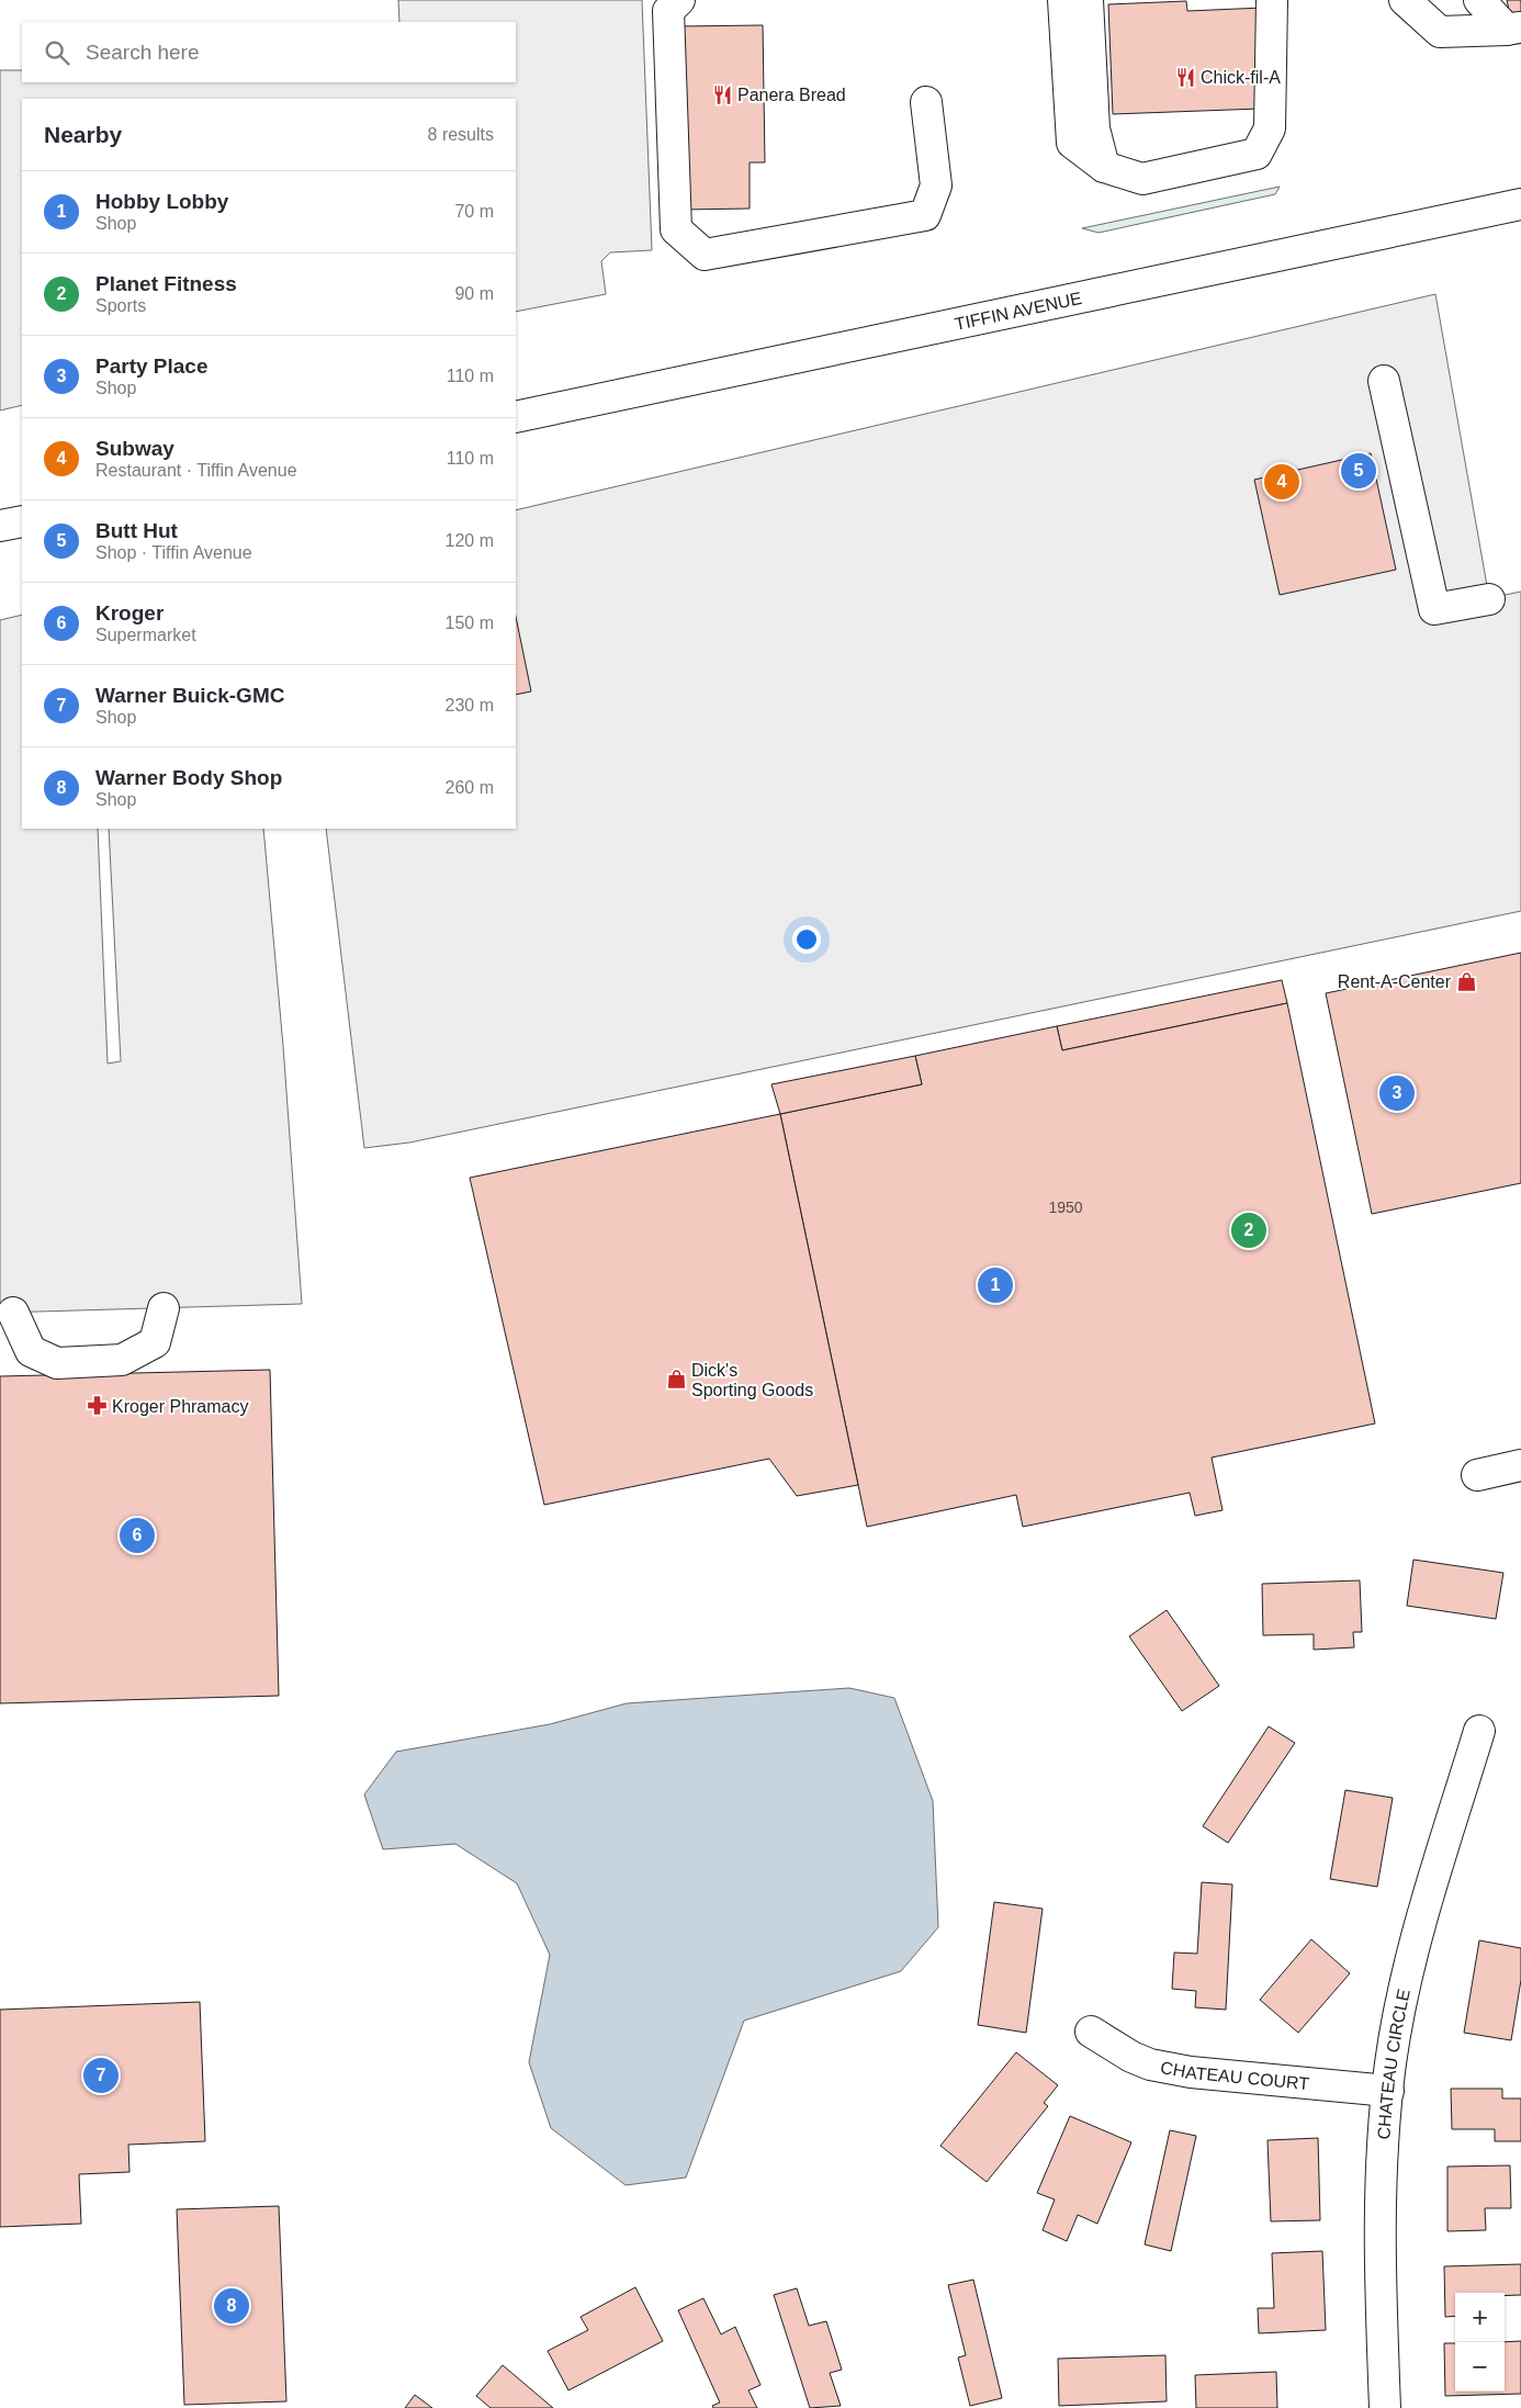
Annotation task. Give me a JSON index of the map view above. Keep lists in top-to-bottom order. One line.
{"streets":{"main road":["TIFFIN AVENUE","CHATEAU CIRCLE","CHATEAU COURT"]},"crossings":[["CHATEAU CIRCLE","CHATEAU COURT"]],"places":{"restaurant":["Chick-fil-A","Panera Bread"],"shop":["Rent-A-Center","Dick's Sporting Goods"],"pharmacy":["Kroger Phramacy"]},"house_numbers":["1950"],"page":{"search":"Search here","heading":["Nearby","8 results"],"list":[{"mark":"1","name":"Hobby Lobby","note":"Shop","value":"70 m"},{"mark":"2","name":"Planet Fitness","note":"Sports","value":"90 m"},{"mark":"3","name":"Party Place","note":"Shop","value":"110 m"},{"mark":"4","name":"Subway","note":"Restaurant · Tiffin Avenue","value":"110 m"},{"mark":"5","name":"Butt Hut","note":"Shop · Tiffin Avenue","value":"120 m"},{"mark":"6","name":"Kroger","note":"Supermarket","value":"150 m"},{"mark":"7","name":"Warner Buick-GMC","note":"Shop","value":"230 m"},{"mark":"8","name":"Warner Body Shop","note":"Shop","value":"260 m"}],"pins":["5","4","3","2","1","6","7","8"],"map_buttons":["+","−"]}}
